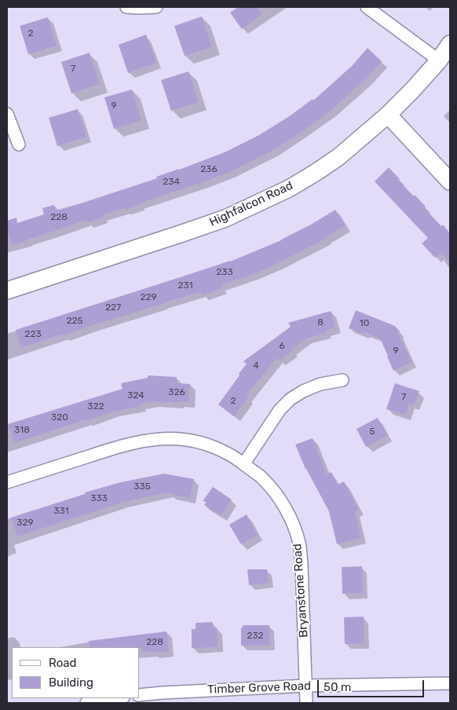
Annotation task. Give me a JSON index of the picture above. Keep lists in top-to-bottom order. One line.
{"streets":{"street":["Highfalcon Road","Bryanstone Road","Timber Grove Road"]},"crossings":[["Bryanstone Road","Timber Grove Road"]],"house_numbers":["2","7","9","236","234","228","233","231","229","227","225","8","10","223","6","9","4","326","324","7","2","322","320","318","5","335","333","331","329","232","228"],"legend":["Road","Building"],"scale_bar":"50 m"}
